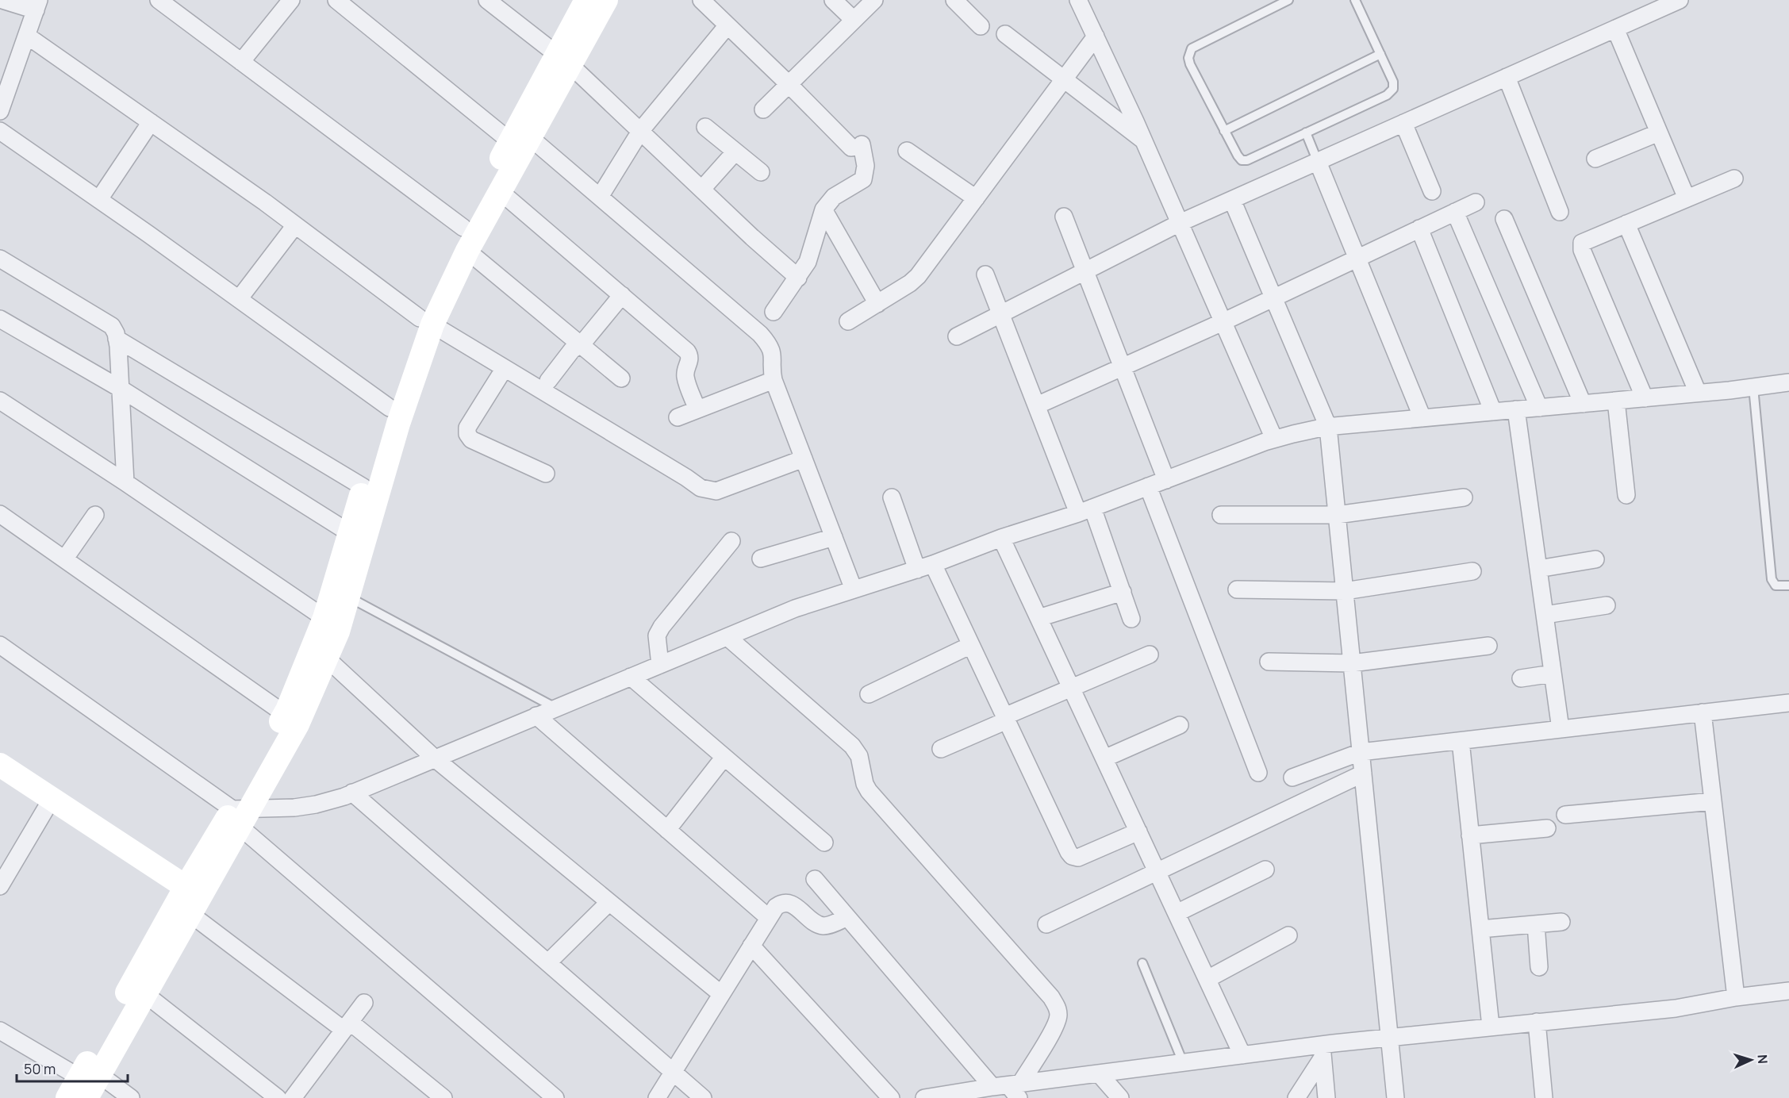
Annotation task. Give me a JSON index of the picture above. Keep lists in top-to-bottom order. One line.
{"scale_bar":"50 m","north":"right"}
